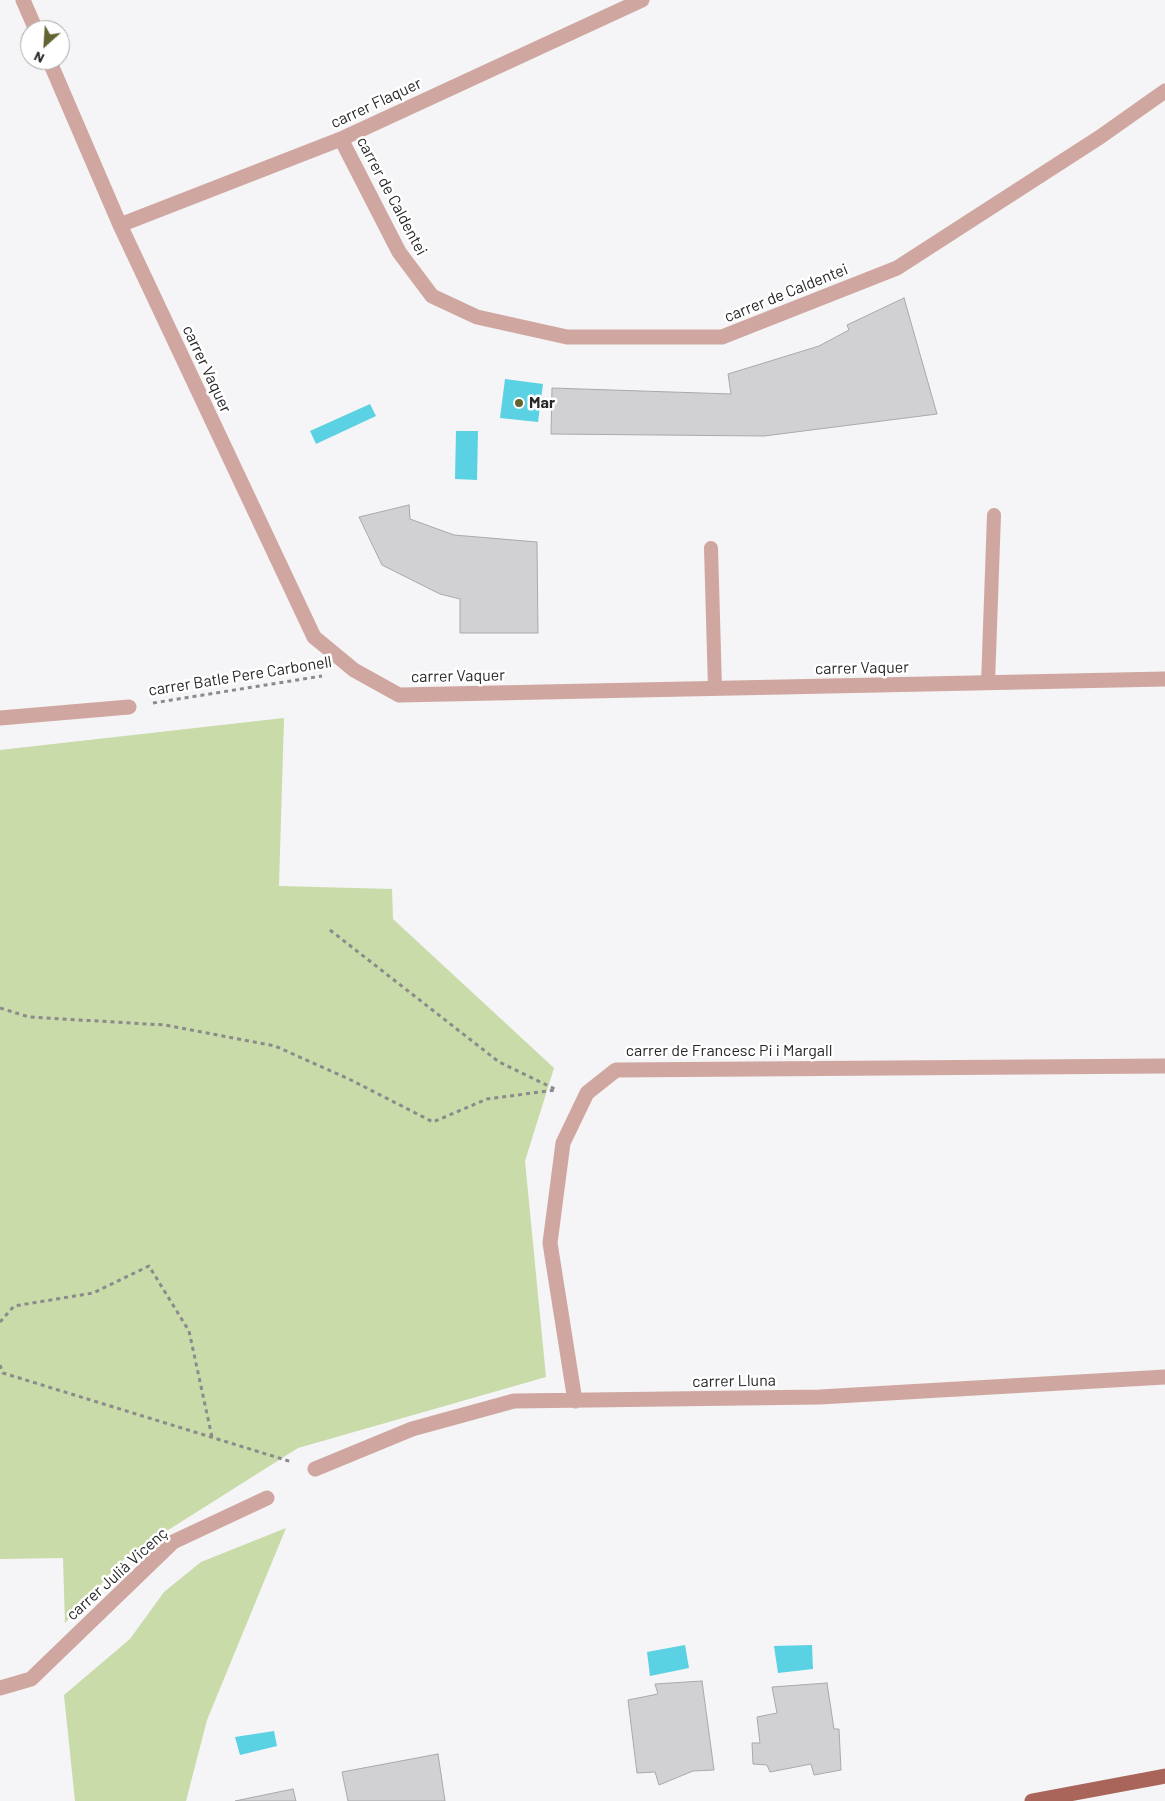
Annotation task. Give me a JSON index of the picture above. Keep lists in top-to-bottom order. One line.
{"streets":{"street":["carrer Flaquer","carrer de Caldentei","carrer Vaquer","carrer de Francesc Pi i Margall","carrer Lluna","carrer Julià Vicenç"],"path":["carrer Batle Pere Carbonell"]},"crossings":[["carrer Flaquer","carrer de Caldentei"],["carrer Flaquer","carrer Vaquer"],["carrer Vaquer","carrer Batle Pere Carbonell"],["carrer de Francesc Pi i Margall","carrer Lluna"]],"places":["Mar"],"north":"bottom left"}
